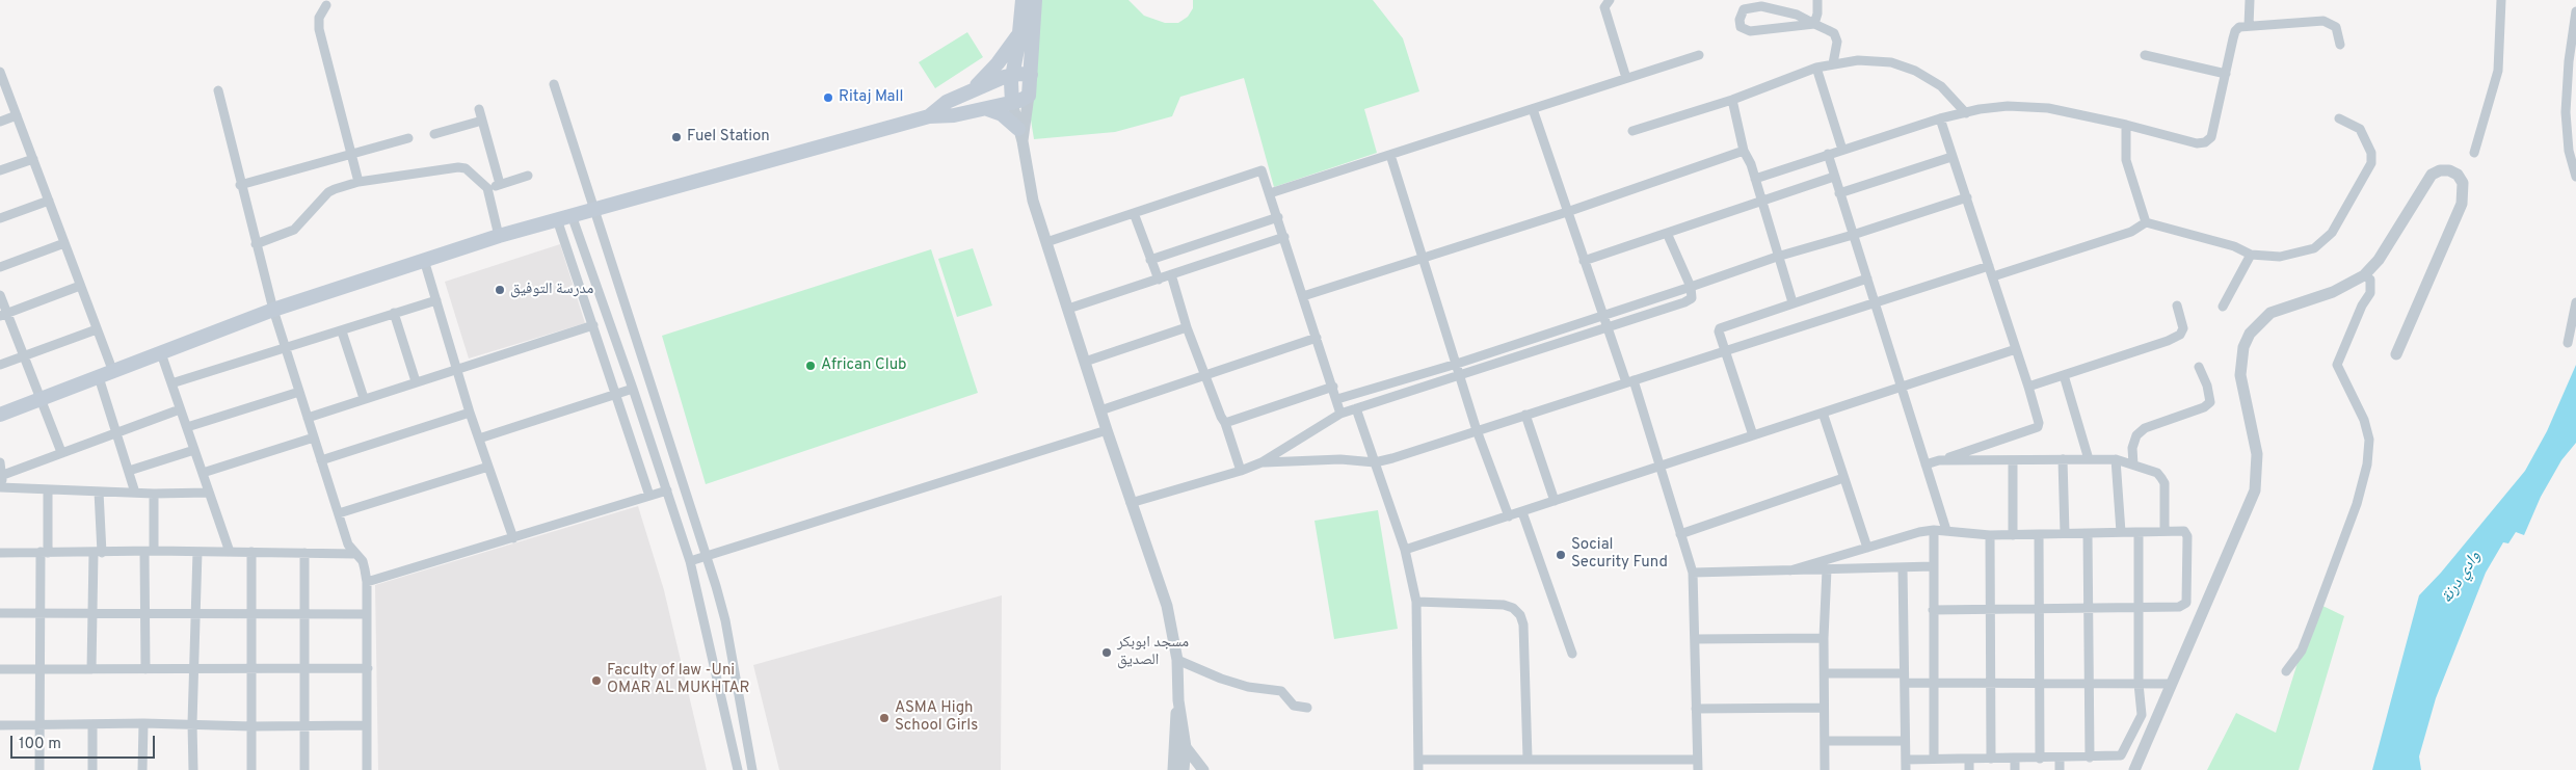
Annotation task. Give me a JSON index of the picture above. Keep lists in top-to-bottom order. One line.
{"water":["وادي درنة"],"places":["Ritaj Mall","Fuel Station","مدرسة التوفيق","African Club","Social Security Fund","مسجد ابوبكر الصديق","Faculty of law -Uni OMAR AL MUKHTAR","ASMA High School Girls"],"scale_bar":"100 m"}
